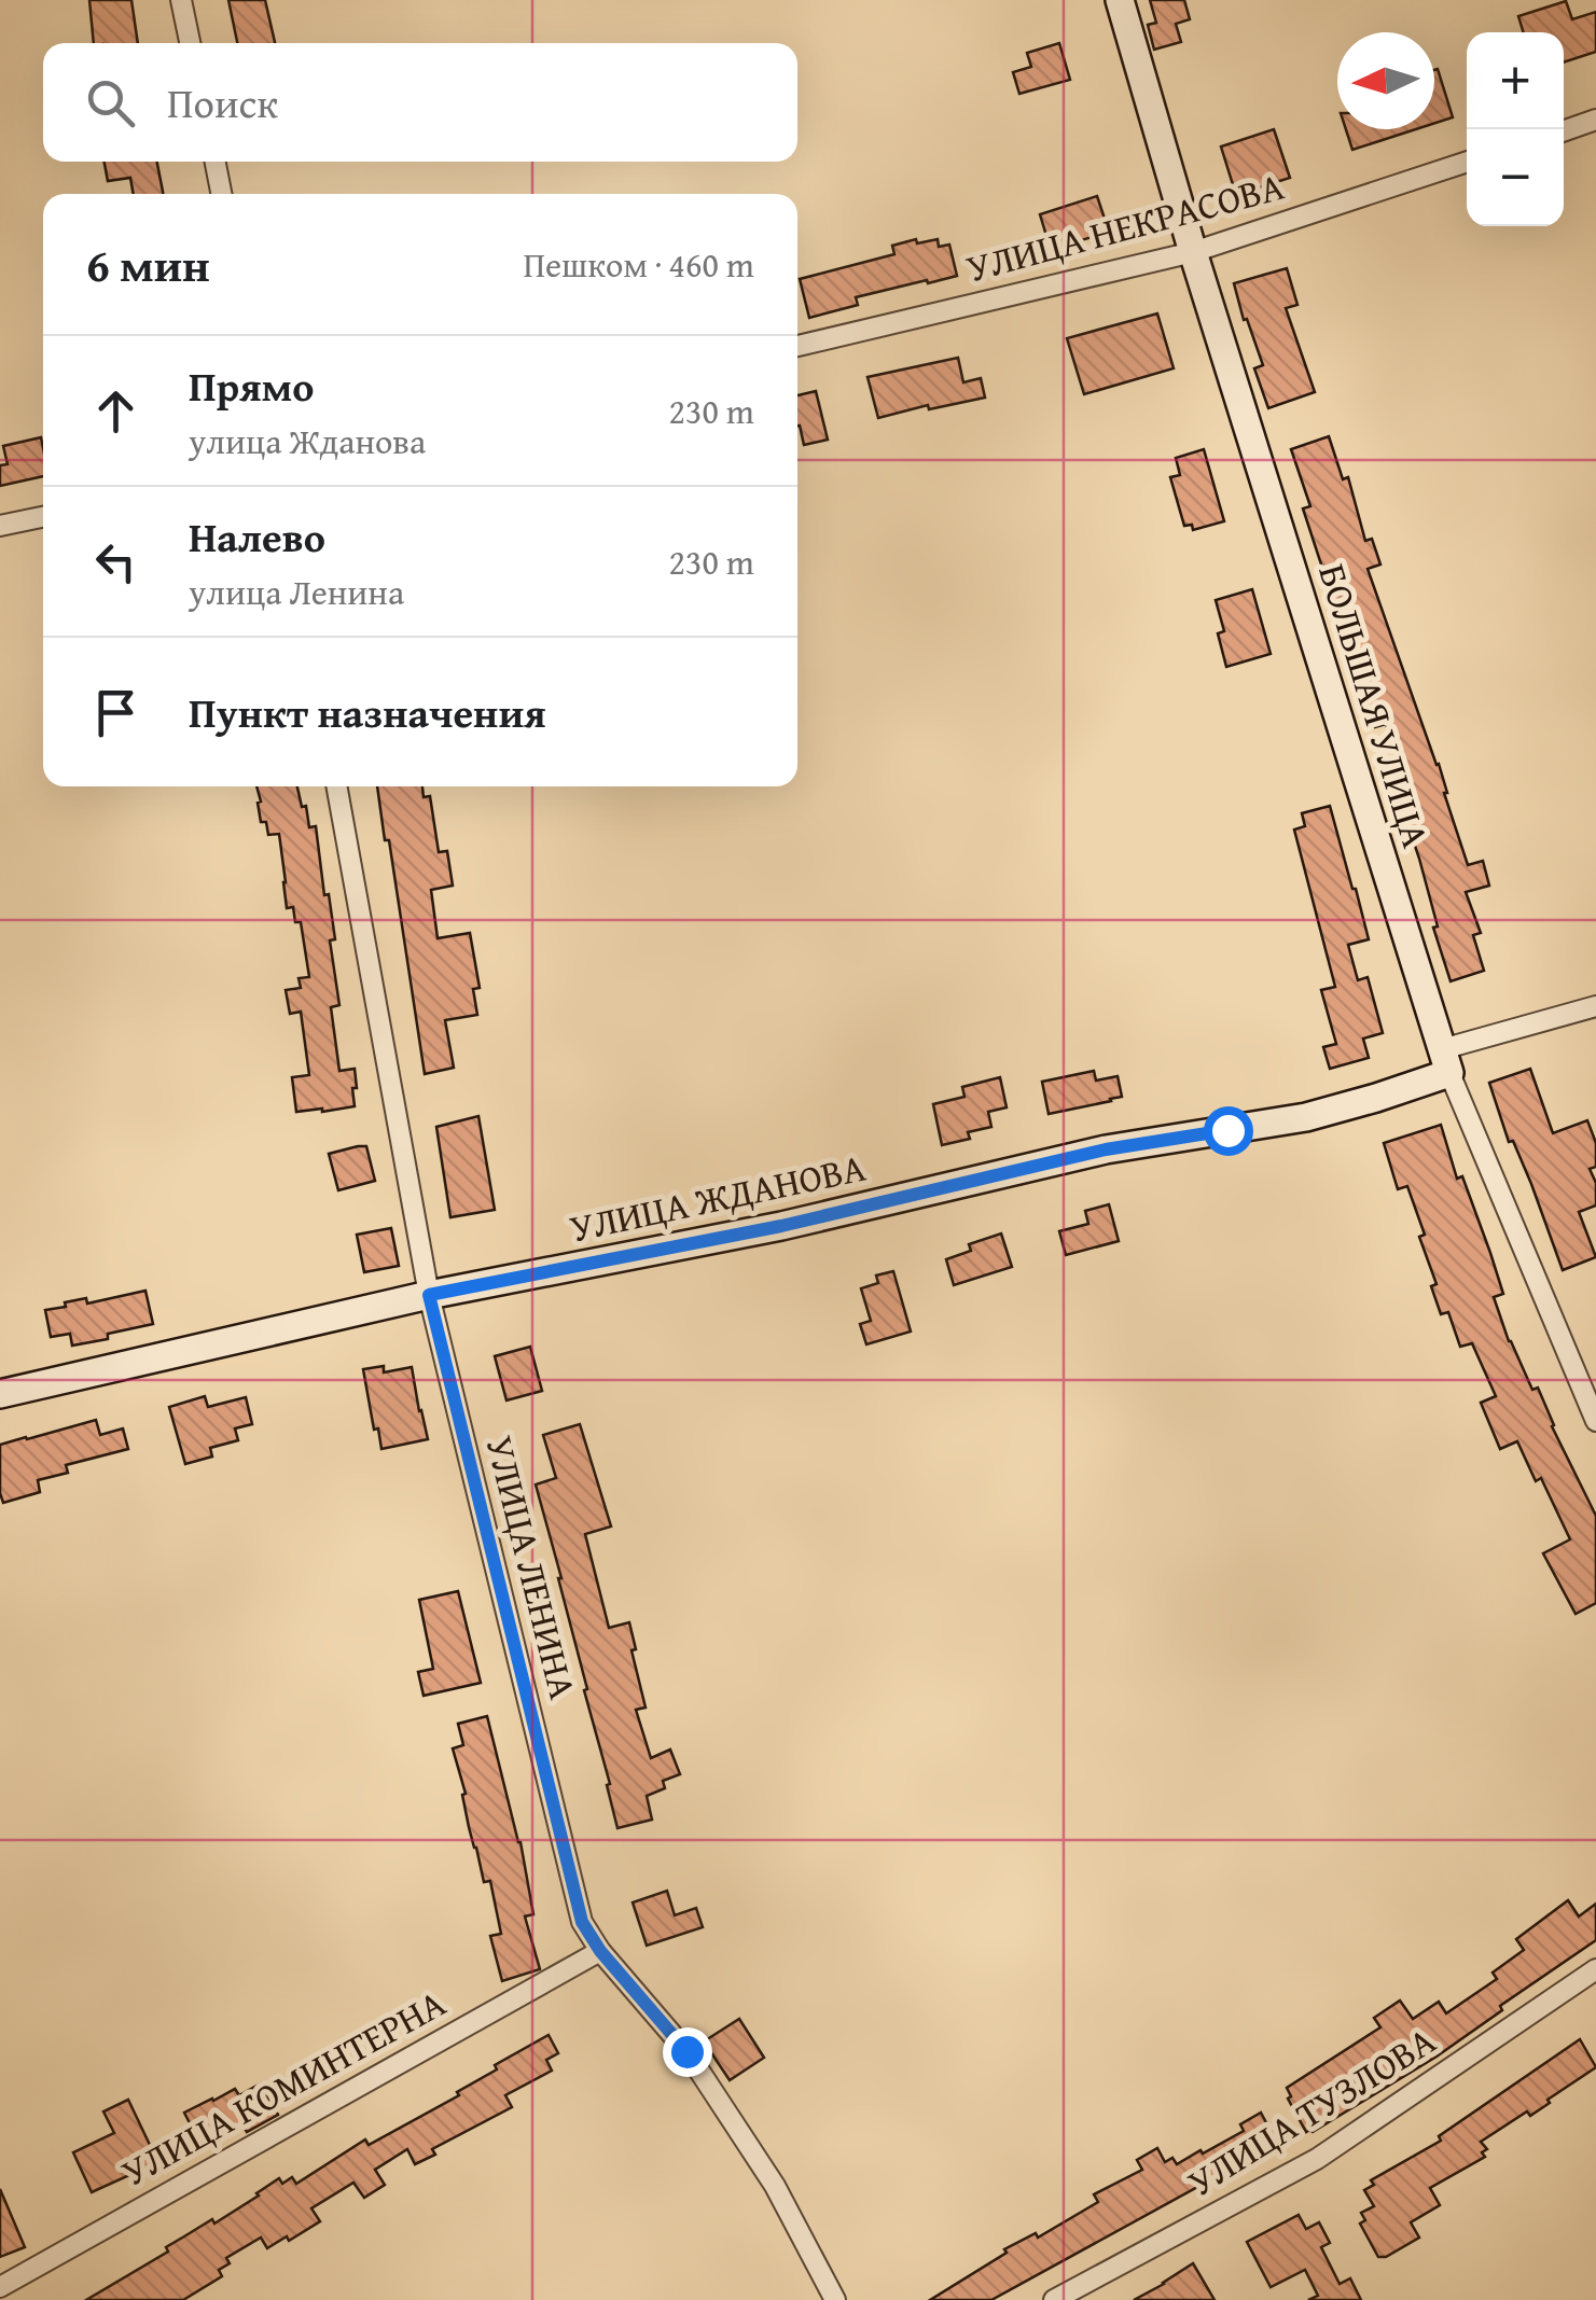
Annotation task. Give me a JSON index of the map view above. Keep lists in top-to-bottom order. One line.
{"streets":{"street":["УЛИЦА НЕКРАСОВА","БОЛЬШАЯ УЛИЦА","УЛИЦА ЖДАНОВА","УЛИЦА ЛЕНИНА","УЛИЦА КОМИНТЕРНА","УЛИЦА ТУЗЛОВА"]},"crossings":[["УЛИЦА НЕКРАСОВА","БОЛЬШАЯ УЛИЦА"],["БОЛЬШАЯ УЛИЦА","УЛИЦА ЖДАНОВА"],["УЛИЦА ЖДАНОВА","УЛИЦА ЛЕНИНА"],["УЛИЦА ЛЕНИНА","УЛИЦА КОМИНТЕРНА"]],"north":"left","page":{"map_buttons":["+","−"],"search":"Поиск","heading":["6 мин","Пешком · 460 m"],"list":[["Прямо","улица Жданова","230 m"],["Налево","улица Ленина","230 m"],"Пункт назначения"]}}
